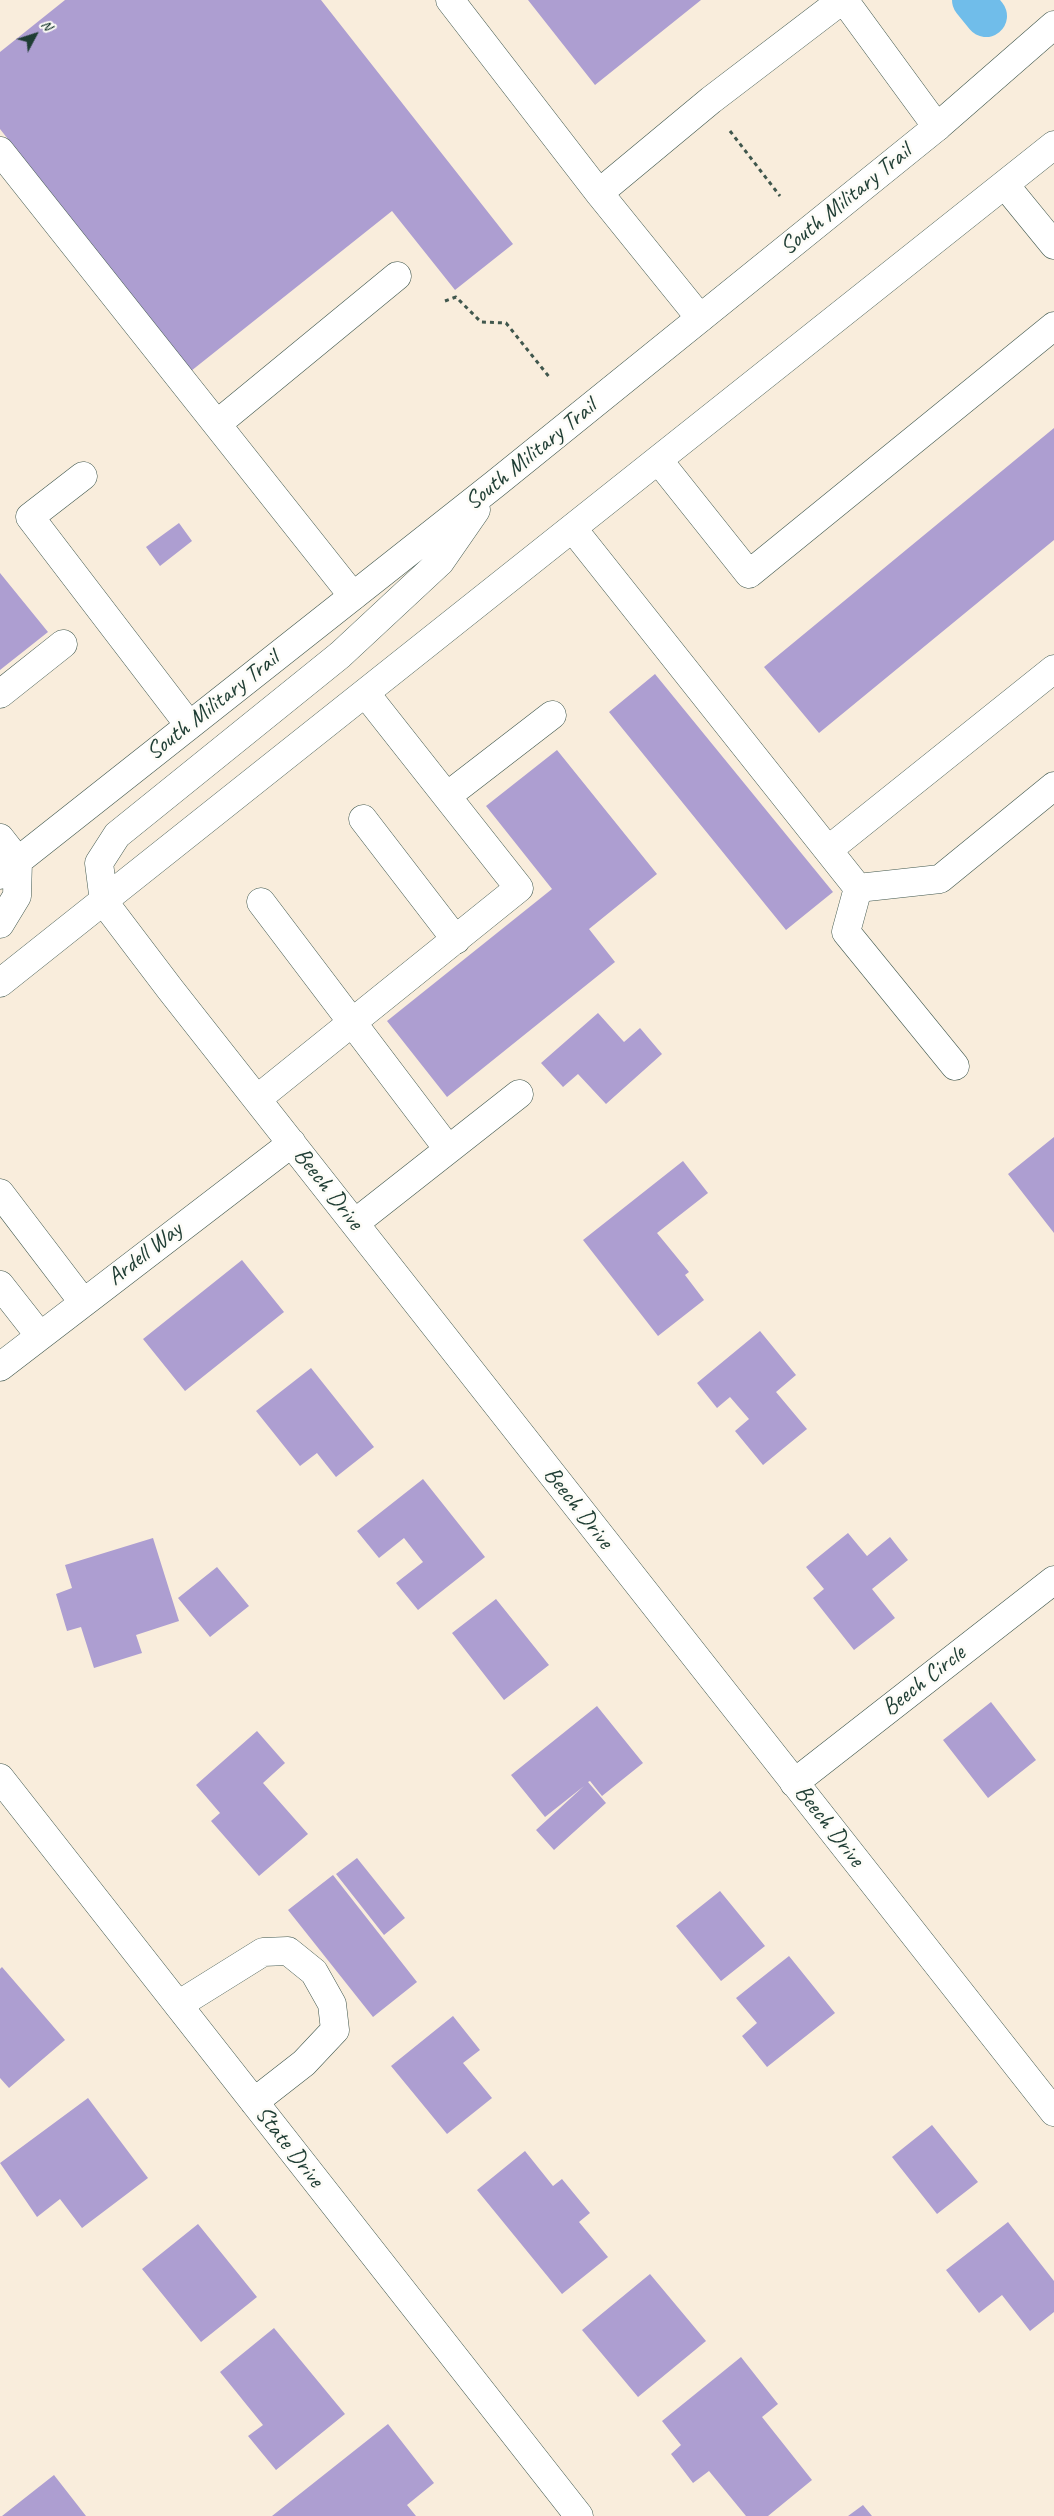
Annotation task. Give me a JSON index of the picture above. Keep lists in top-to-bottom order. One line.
{"streets":{"main road":["South Military Trail","Beech Drive","Ardell Way","Beech Circle","State Drive"]},"crossings":[["Beech Drive","Ardell Way"],["Beech Drive","Beech Circle"]],"north":"top right"}
